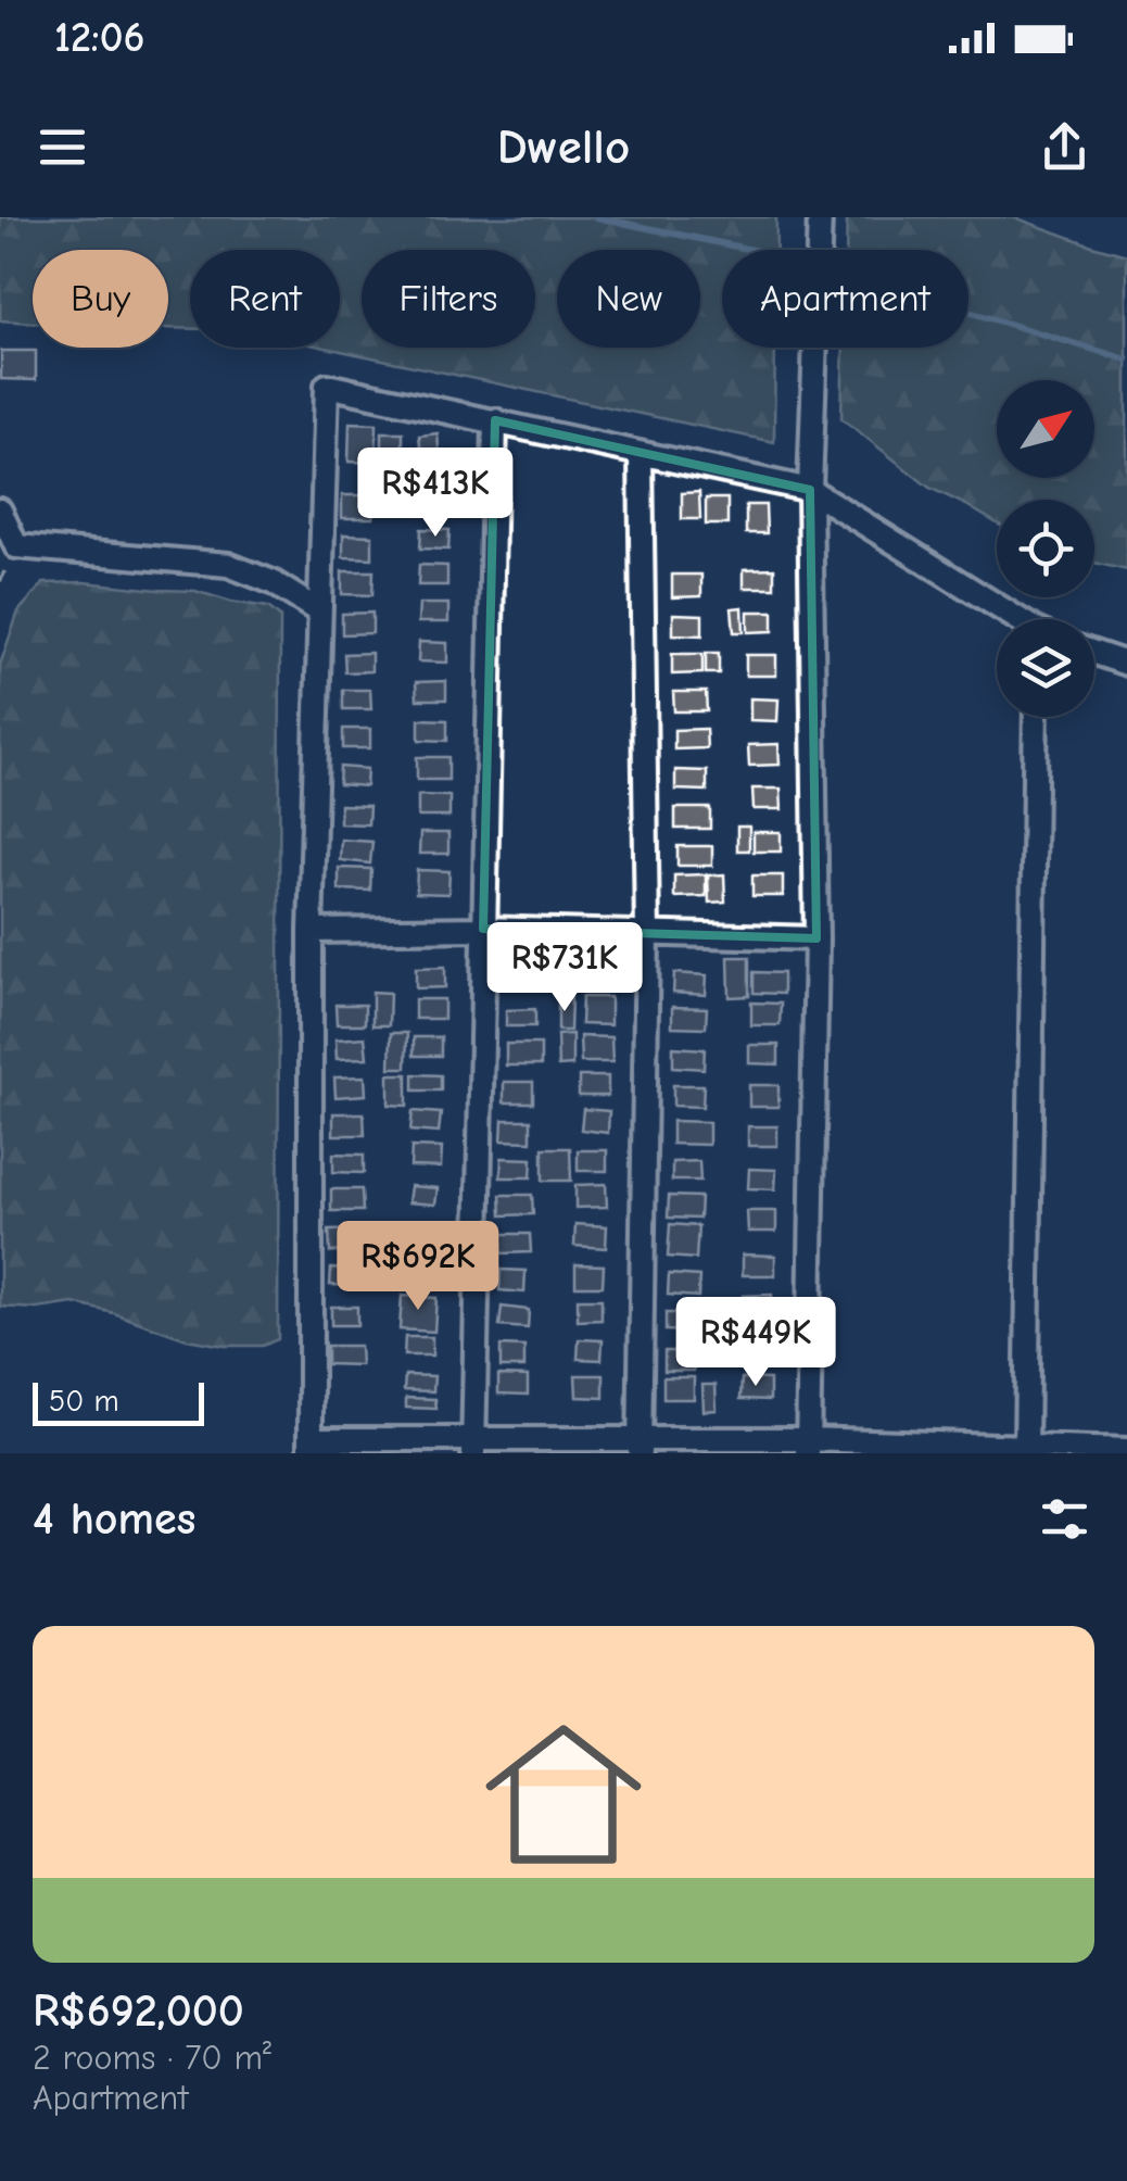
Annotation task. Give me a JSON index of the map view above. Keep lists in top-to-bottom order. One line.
{"scale_bar":"50 m","north":"top right","page":{"status":"12:06","header":"Dwello","chip":["Buy","Rent","Filters","New","Apartment"],"price":["R$413K","R$731K","R$692K","R$449K"],"scale":"50 m","heading":"4 homes","list":[{"name":"R$692,000","note":"2 rooms · 70 m² · Apartment"}]}}
